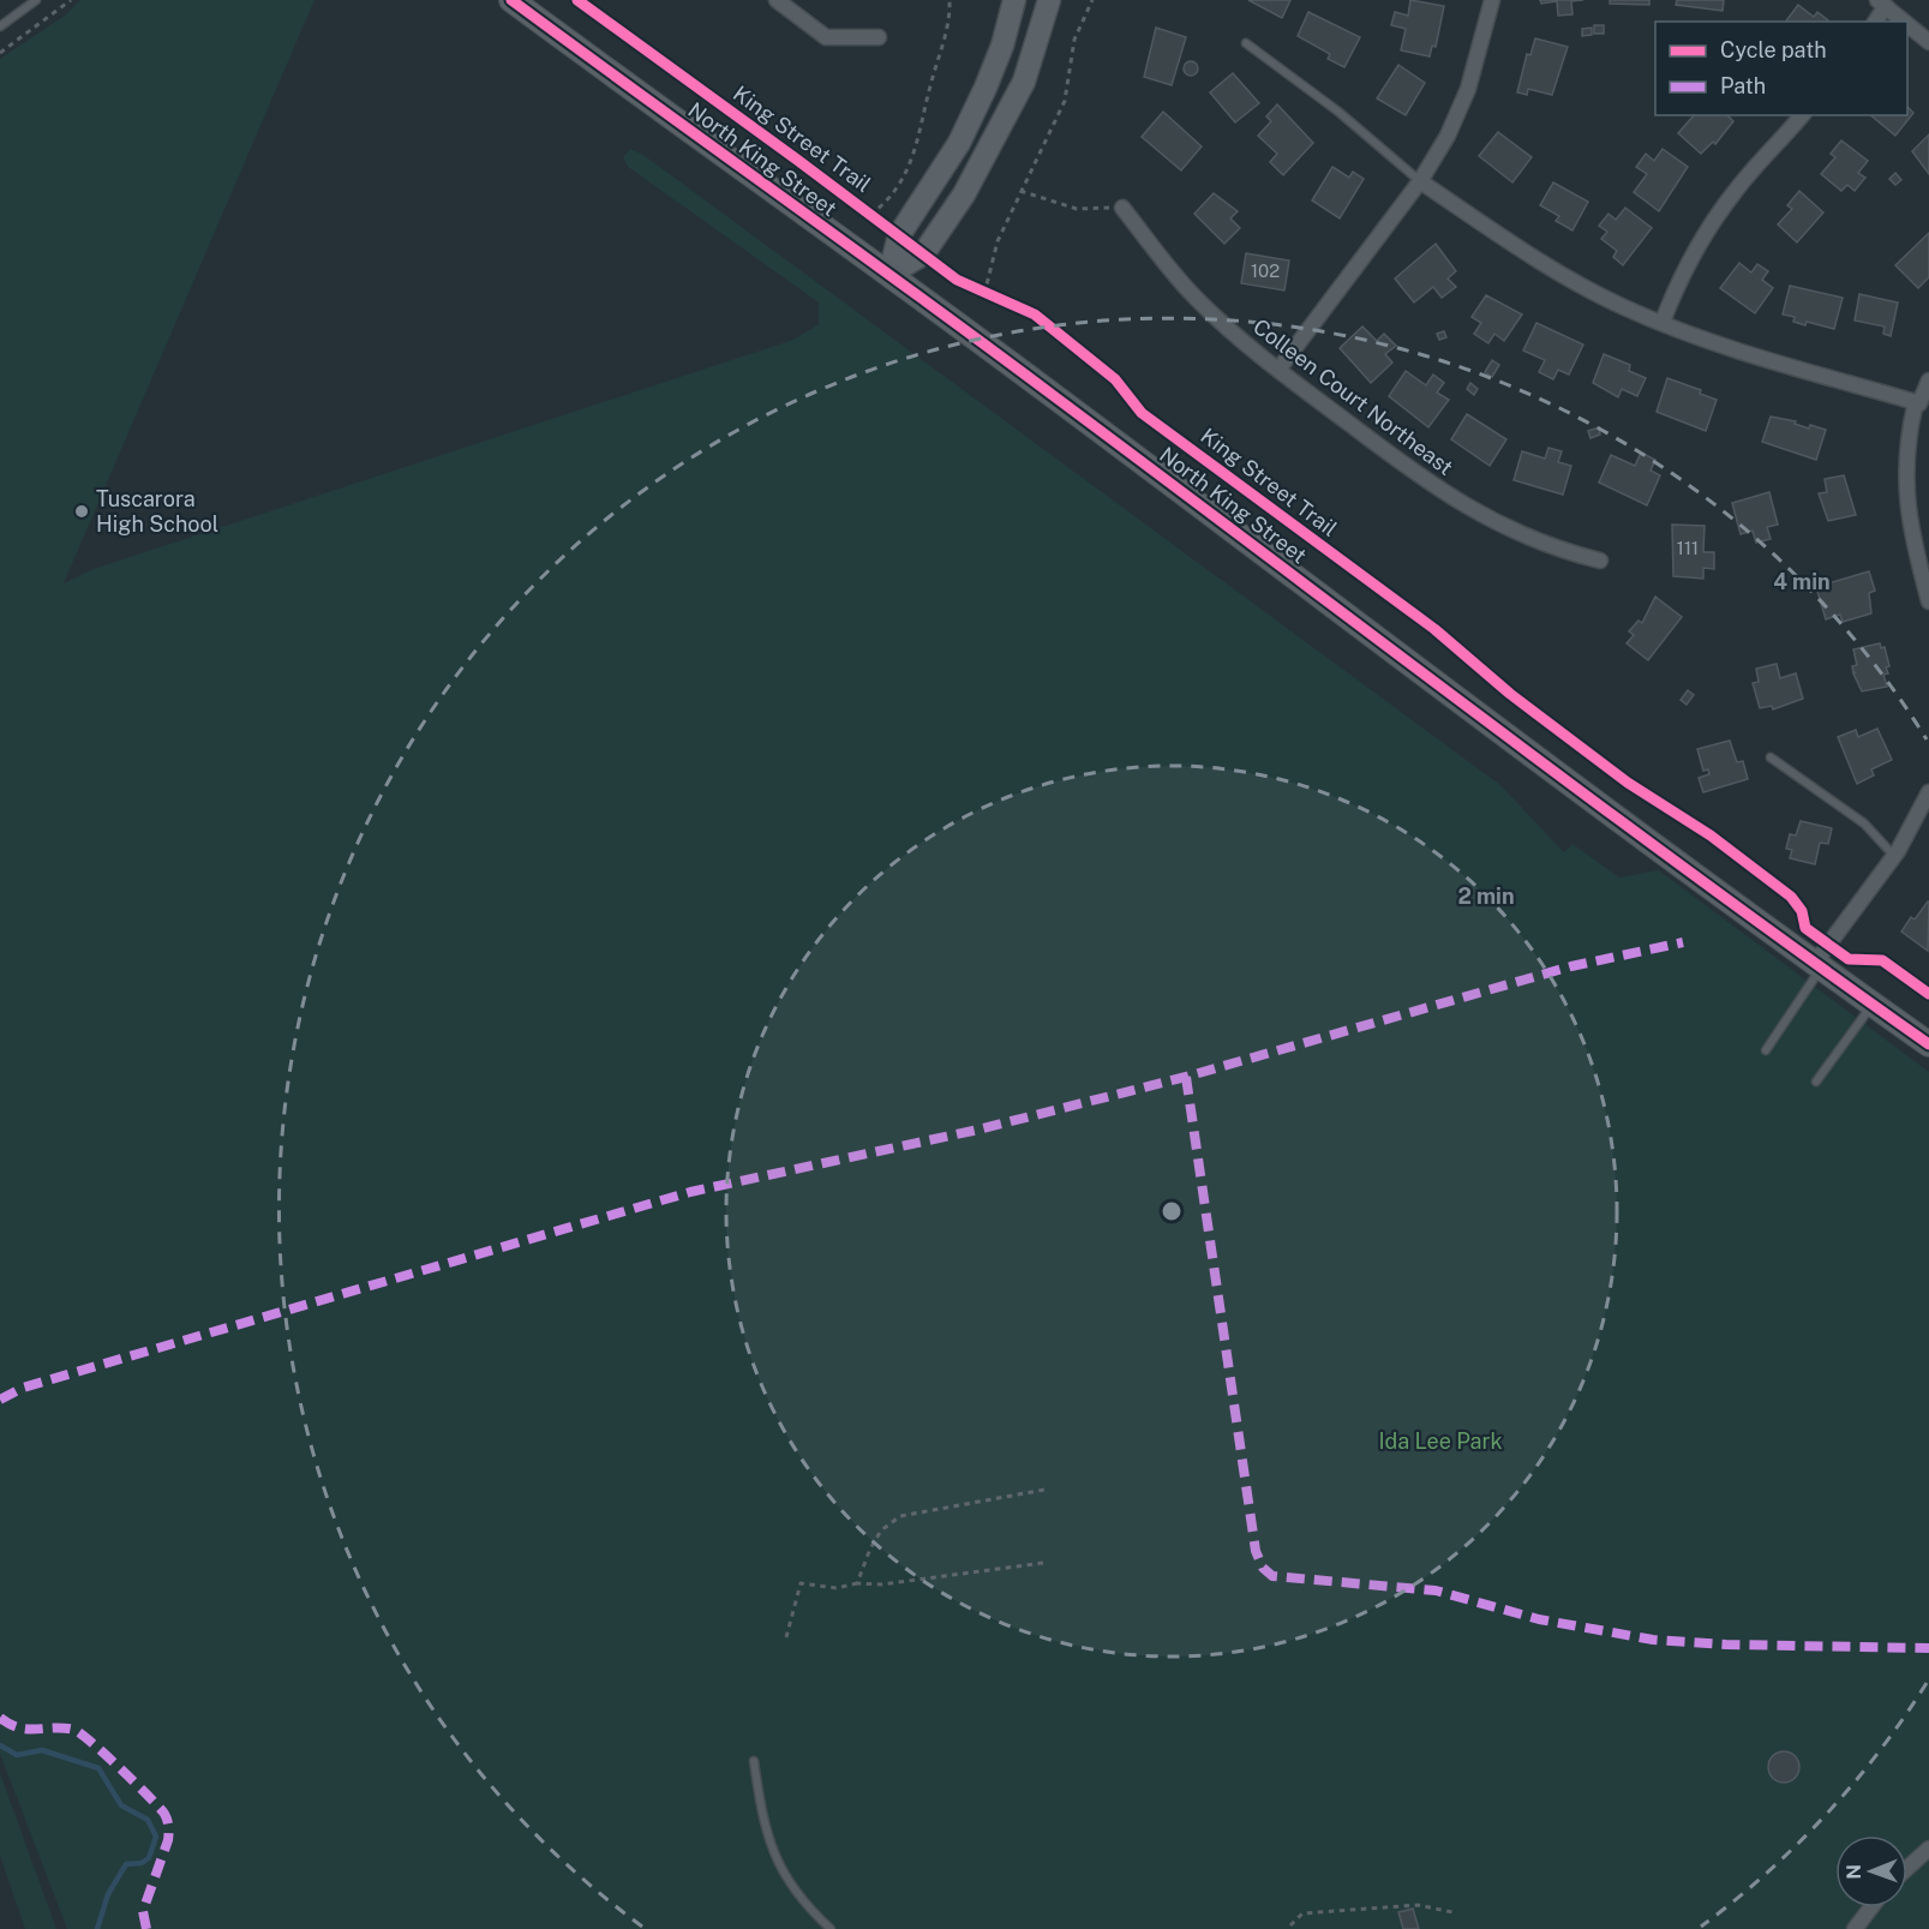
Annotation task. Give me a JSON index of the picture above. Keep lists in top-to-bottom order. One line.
{"streets":{"main road":["North King Street"],"street":["Colleen Court Northeast"],"cycle path":["King Street Trail"]},"parks":["Ida Lee Park"],"places":["Tuscarora High School"],"house_numbers":["102","111"],"legend":["Cycle path","Path"],"north":"left","rings":["4 min","2 min"]}
